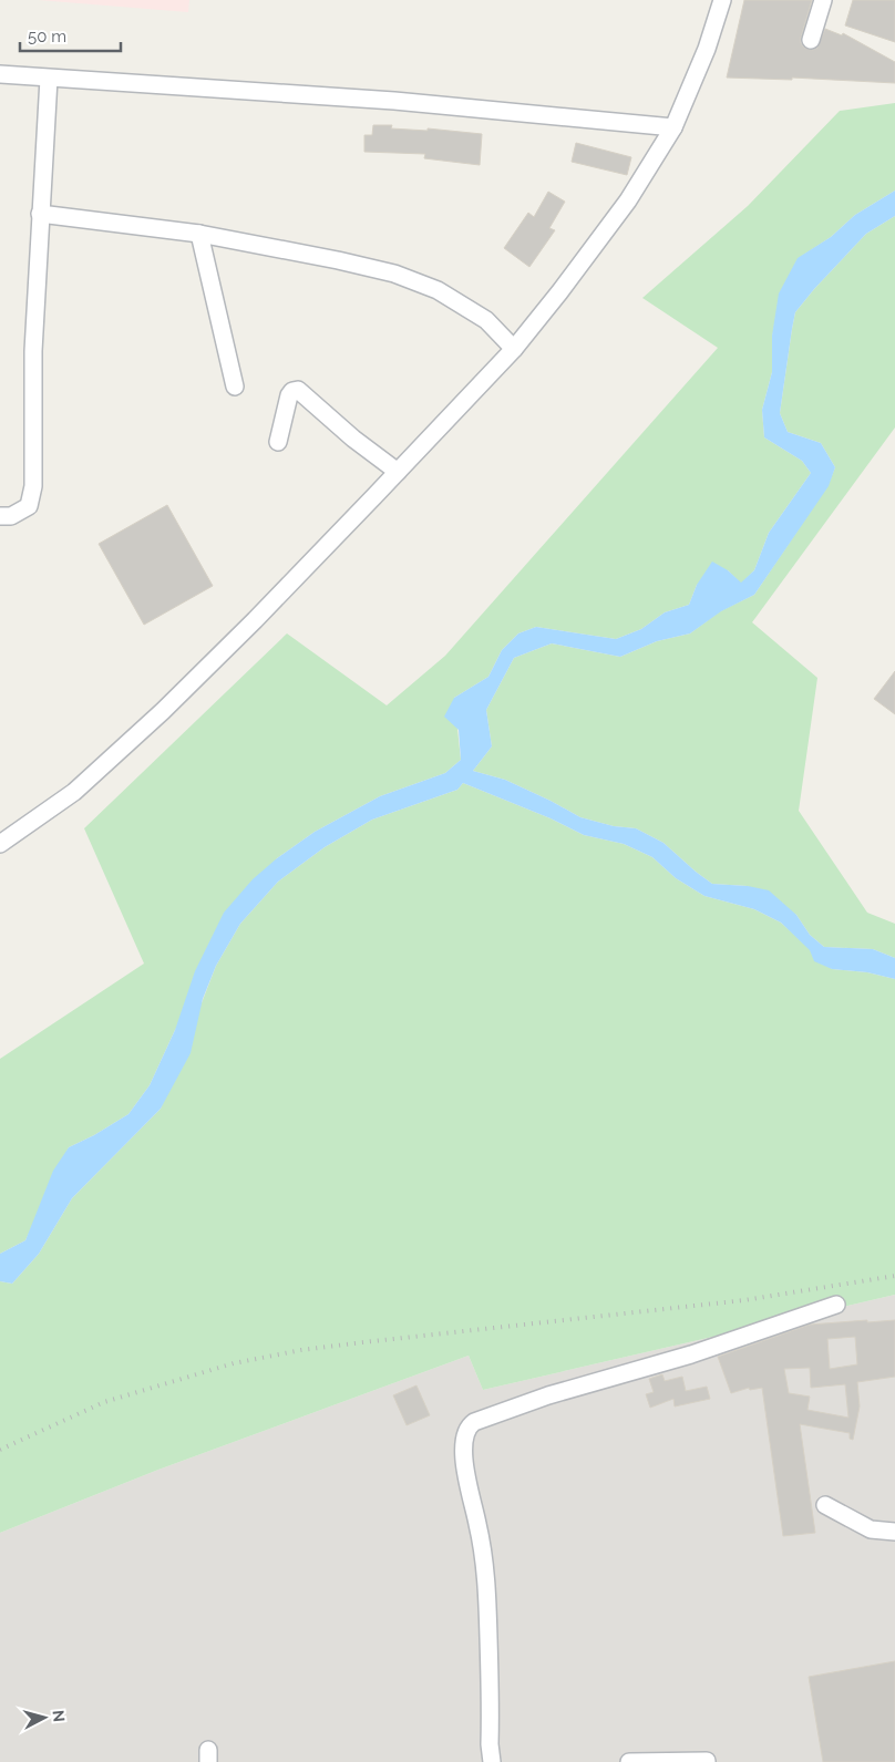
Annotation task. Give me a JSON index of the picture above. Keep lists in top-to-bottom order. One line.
{"scale_bar":"50 m","north":"right"}
